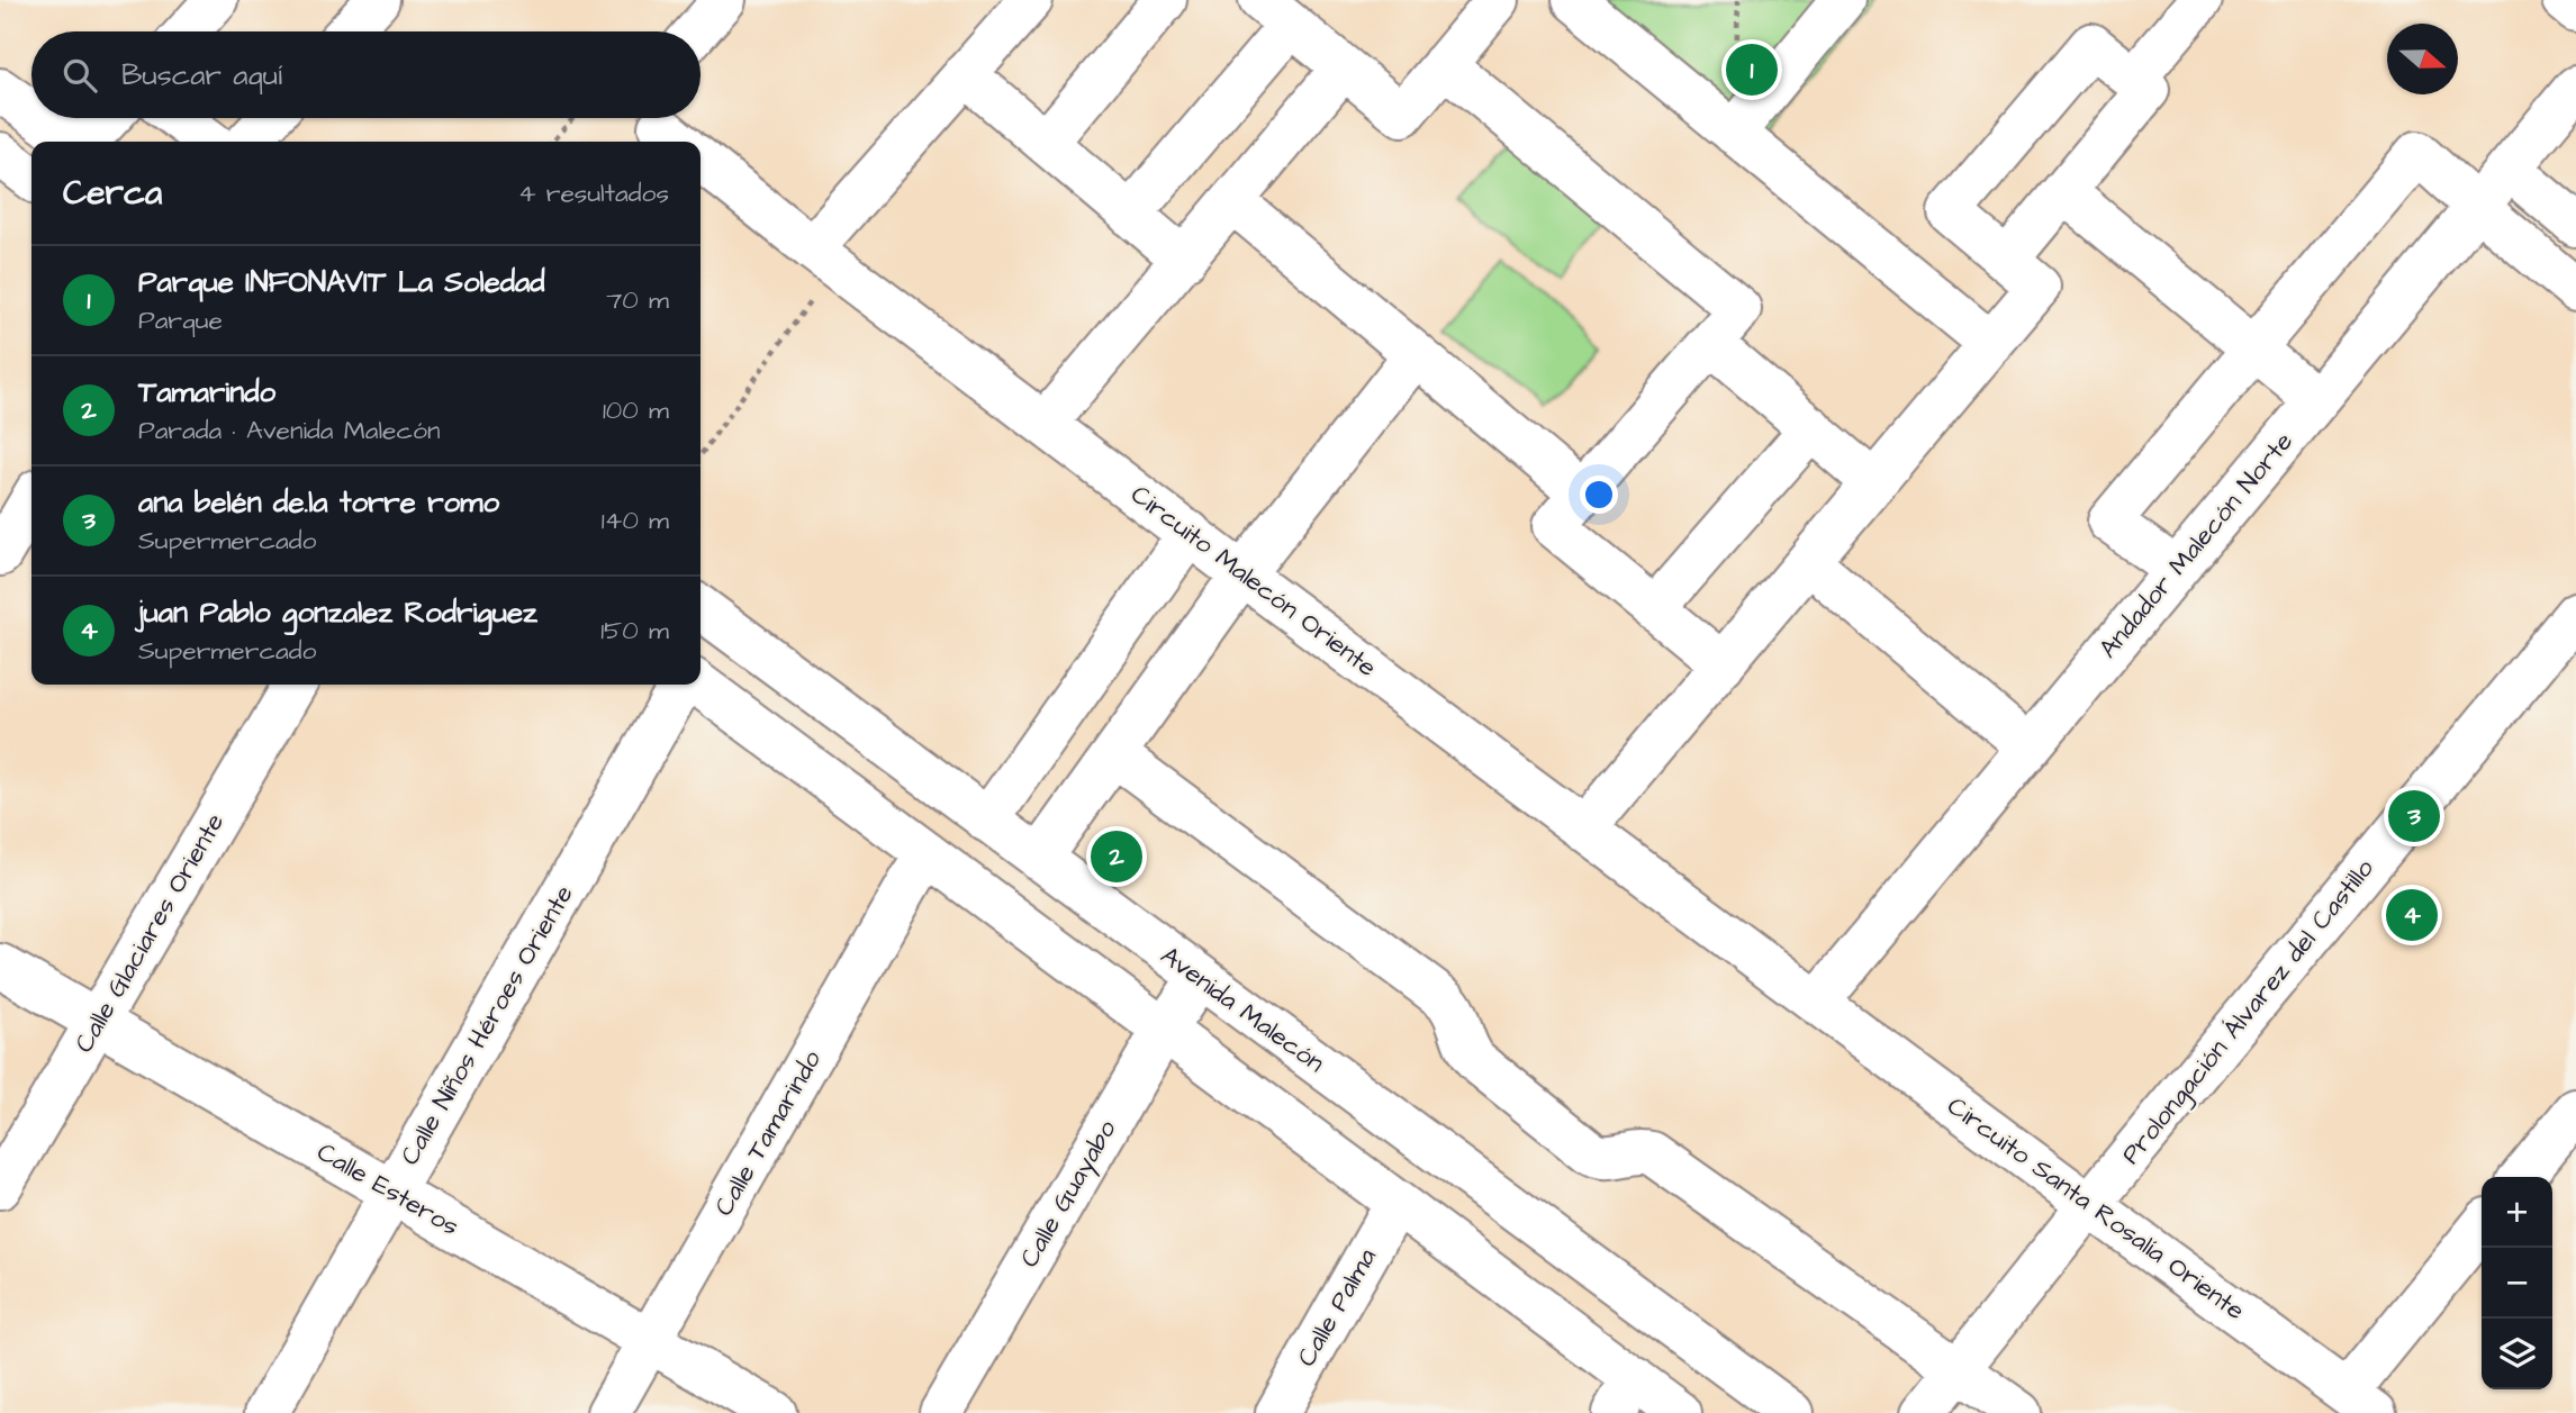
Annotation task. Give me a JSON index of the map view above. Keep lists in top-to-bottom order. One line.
{"streets":{"street":["Andador Malecón Norte","Circuito Malecón Oriente","Calle Glaciares Oriente","Avenida Malecón","Prolongación Álvarez del Castillo","Calle Niños Héroes Oriente","Calle Tamarindo","Calle Esteros","Calle Guayabo","Circuito Santa Rosalía Oriente","Calle Palma"]},"crossings":[["Andador Malecón Norte","Circuito Malecón Oriente"],["Andador Malecón Norte","Circuito Santa Rosalía Oriente"],["Circuito Malecón Oriente","Circuito Santa Rosalía Oriente"],["Calle Glaciares Oriente","Calle Esteros"],["Avenida Malecón","Calle Guayabo"],["Prolongación Álvarez del Castillo","Circuito Santa Rosalía Oriente"],["Calle Niños Héroes Oriente","Calle Esteros"],["Calle Tamarindo","Calle Esteros"]],"north":"right","page":{"search":"Buscar aquí","pins":["1","3","2","4"],"heading":["Cerca","4 resultados"],"list":[{"mark":"1","name":"Parque INFONAVIT La Soledad","note":"Parque","value":"70 m"},{"mark":"2","name":"Tamarindo","note":"Parada · Avenida Malecón","value":"100 m"},{"mark":"3","name":"ana belén de.la torre romo","note":"Supermercado","value":"140 m"},{"mark":"4","name":"juan Pablo gonzalez Rodriguez","note":"Supermercado","value":"150 m"}],"map_buttons":["+","−"]}}
